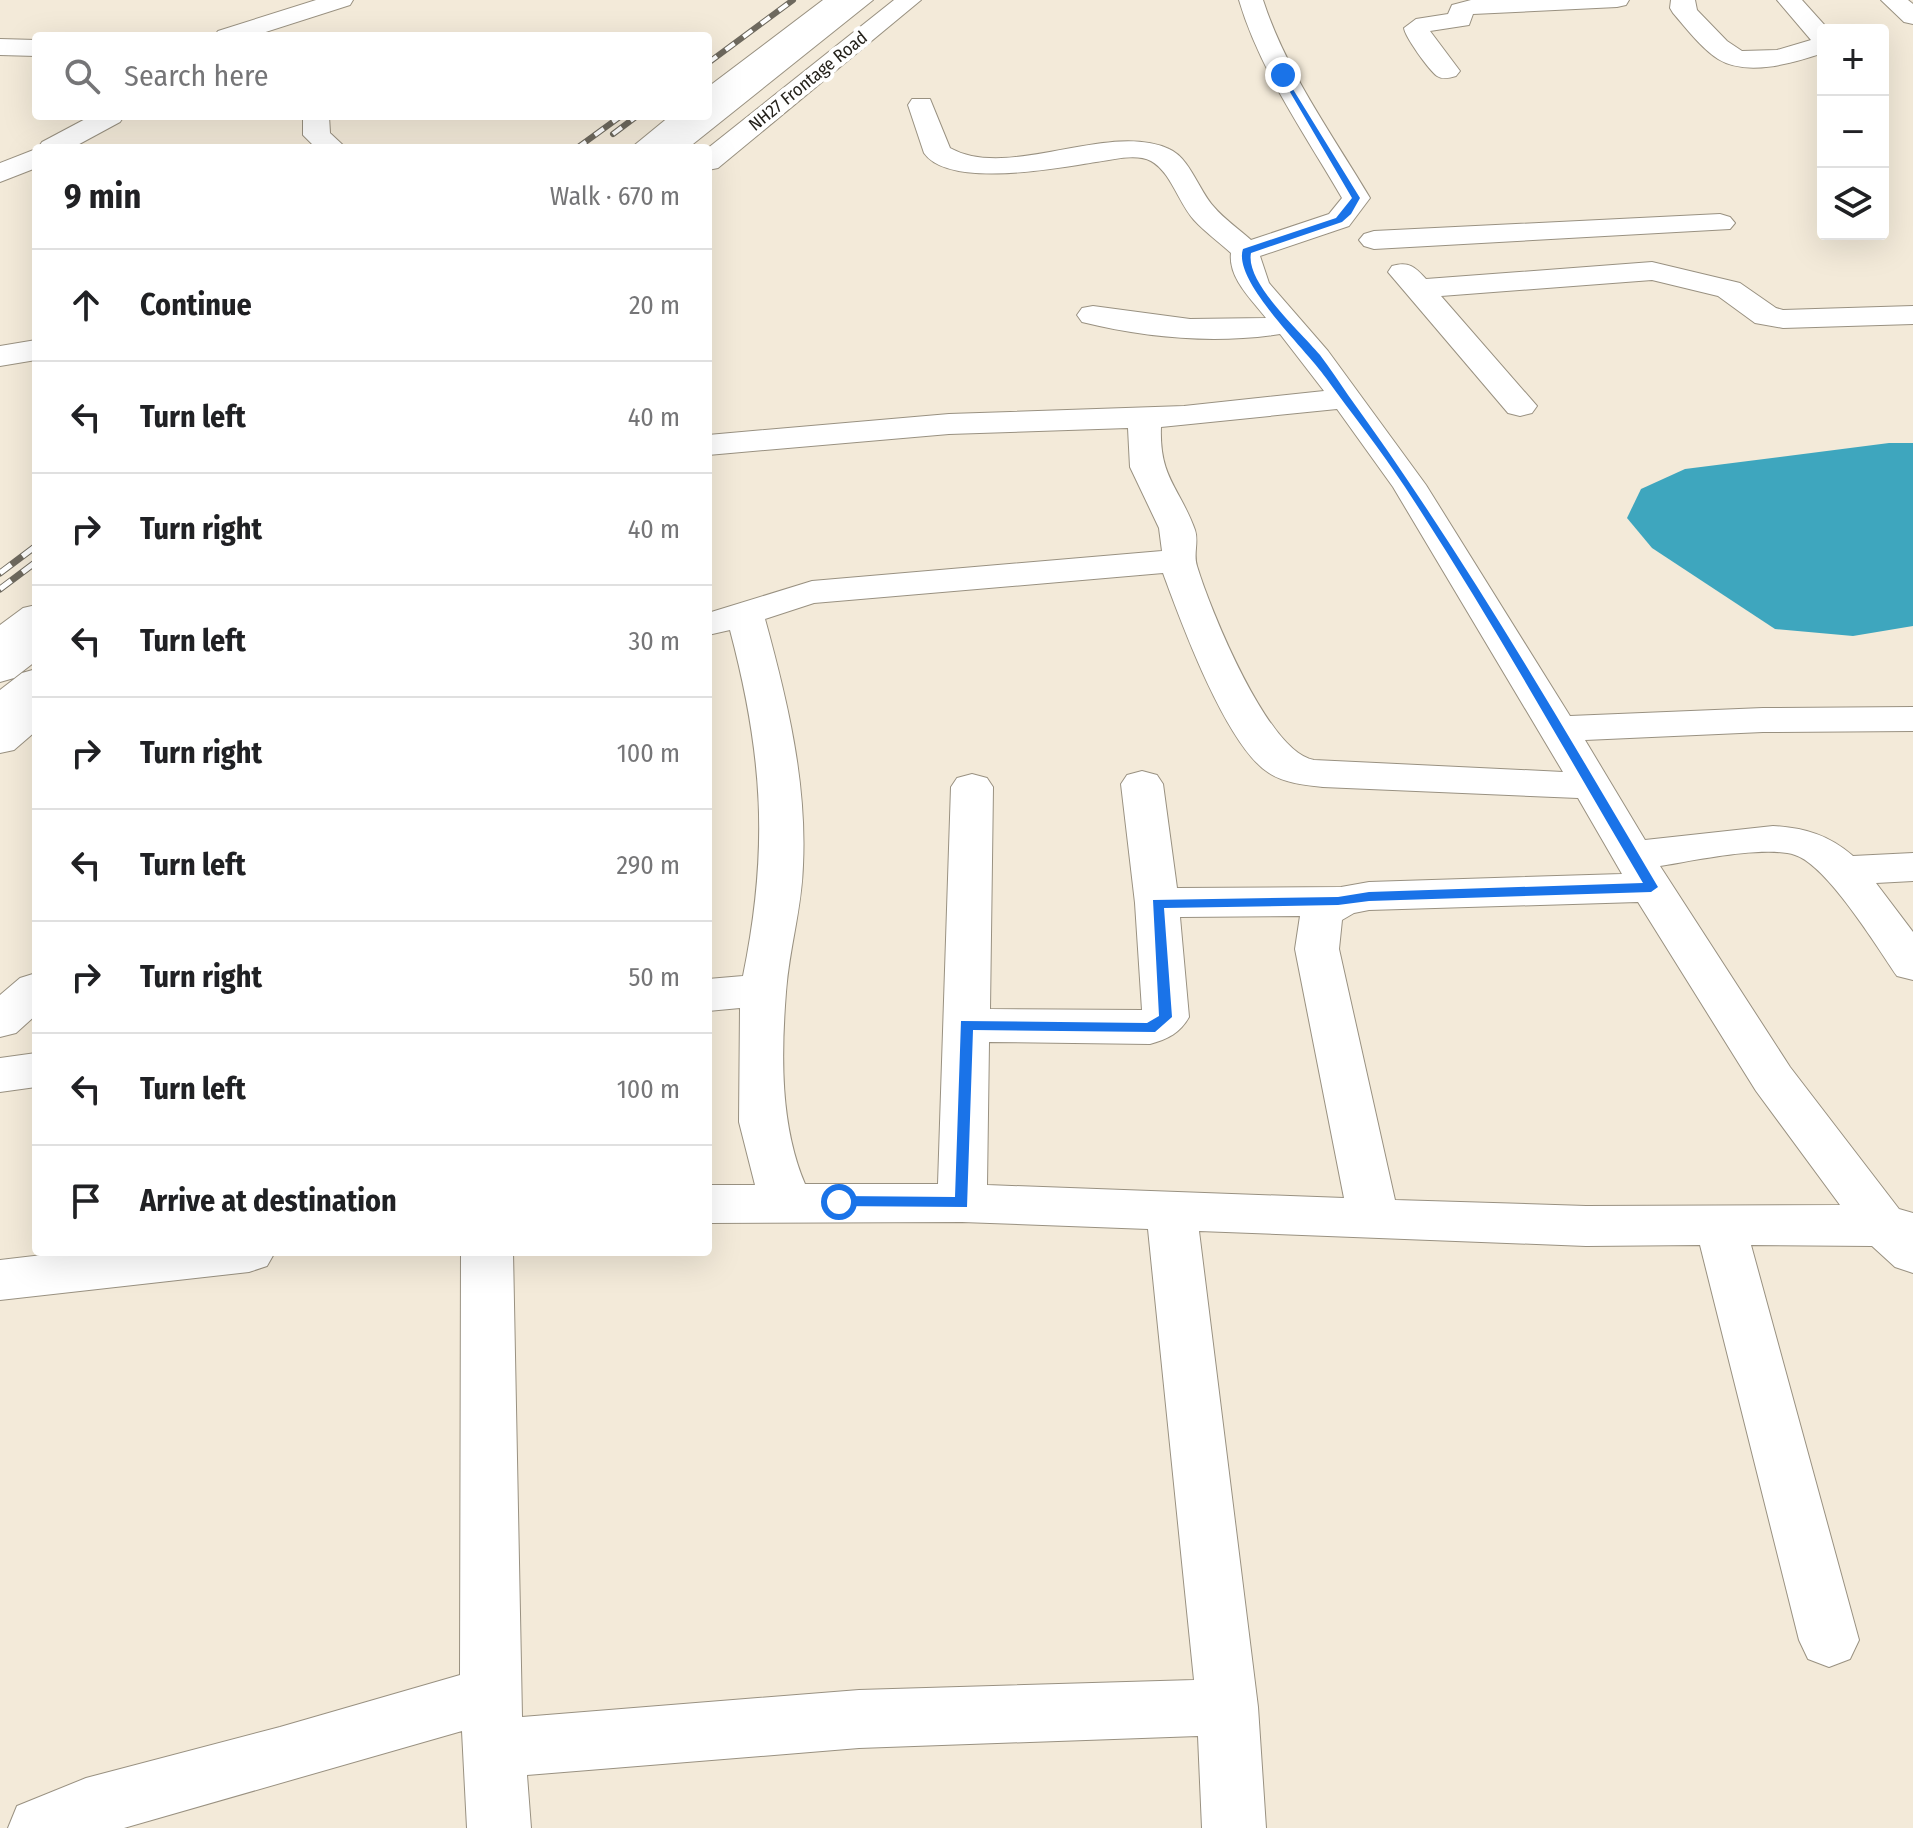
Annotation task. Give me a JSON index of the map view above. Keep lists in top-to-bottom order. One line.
{"streets":{"main road":["NH27 Frontage Road"]},"page":{"map_buttons":["+","−"],"search":"Search here","heading":["9 min","Walk · 670 m"],"list":[["Continue","20 m"],["Turn left","40 m"],["Turn right","40 m"],["Turn left","30 m"],["Turn right","100 m"],["Turn left","290 m"],["Turn right","50 m"],["Turn left","100 m"],"Arrive at destination"]}}
